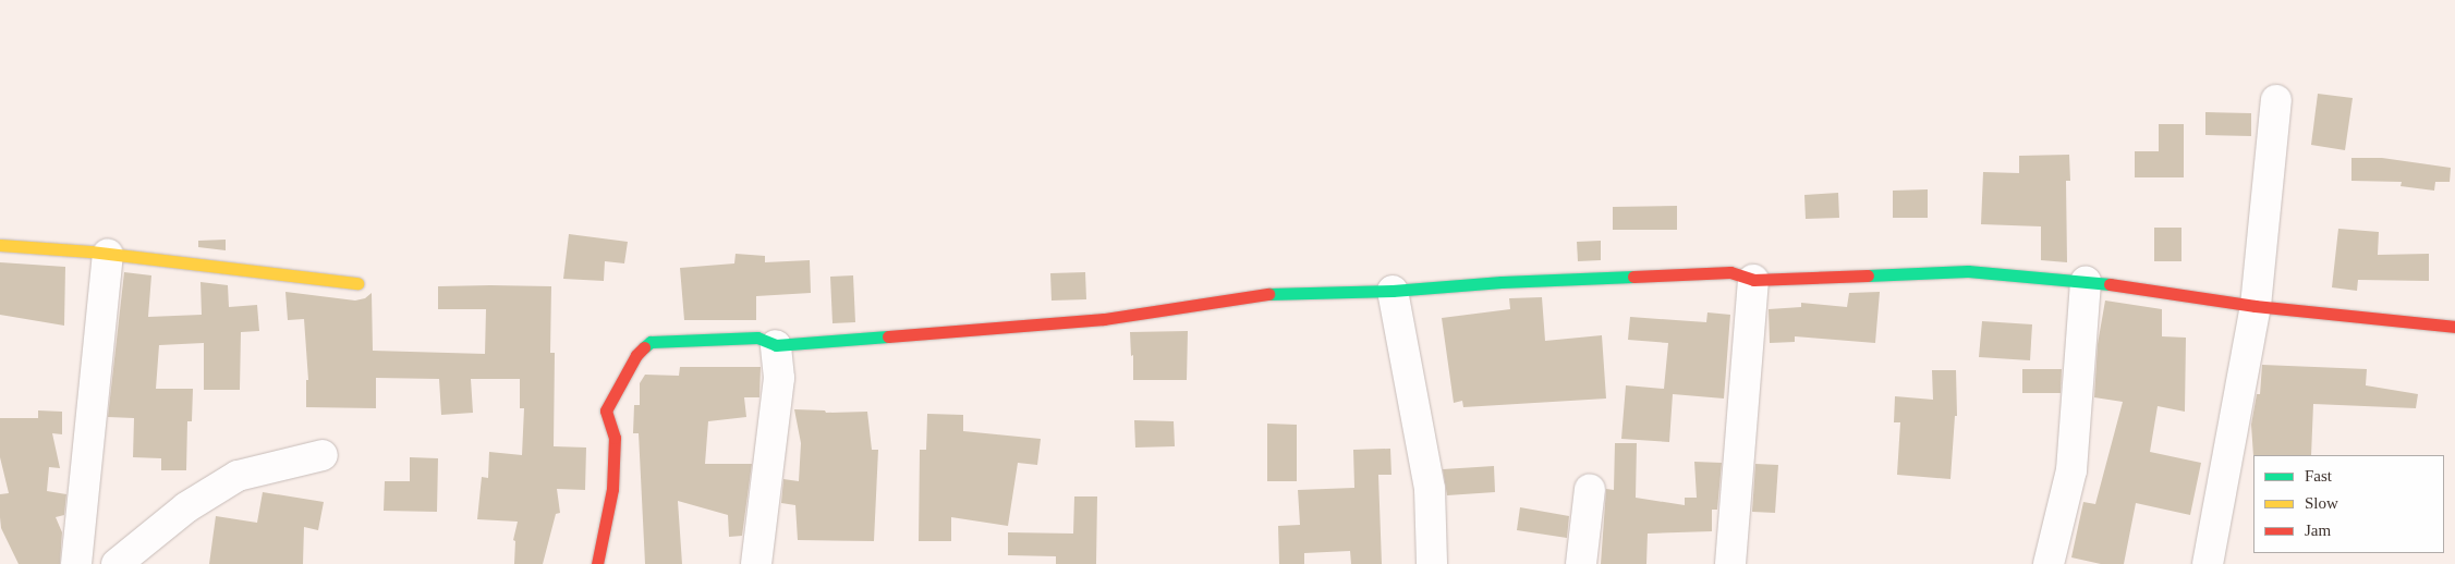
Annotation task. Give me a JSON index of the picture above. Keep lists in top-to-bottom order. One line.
{"legend":["Fast","Slow","Jam"]}
